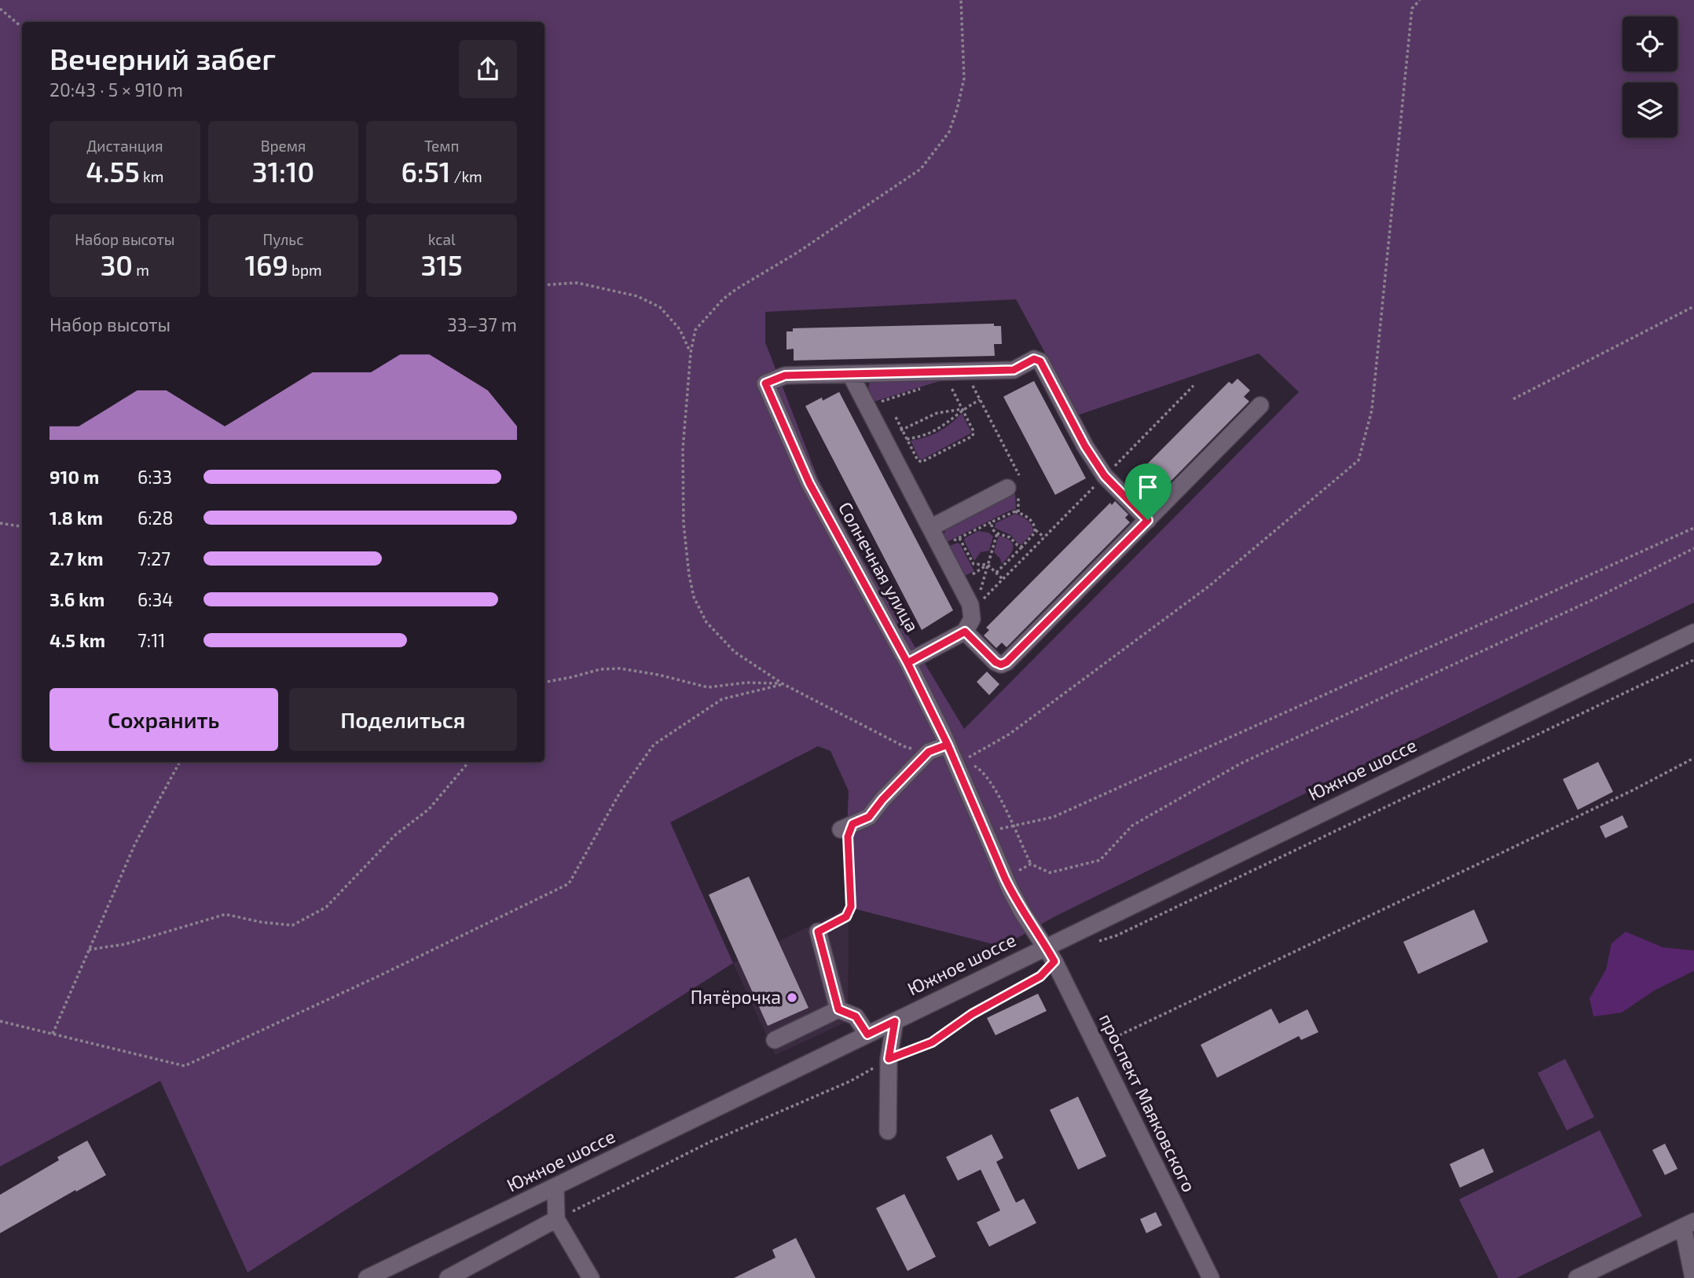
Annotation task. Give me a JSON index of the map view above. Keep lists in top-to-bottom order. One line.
{"streets":{"street":["Солнечная улица","Южное шоссе","проспект Маяковского"]},"crossings":[["Солнечная улица","Южное шоссе"],["Солнечная улица","проспект Маяковского"],["Южное шоссе","проспект Маяковского"]],"places":["Пятёрочка"],"page":{"heading":["Вечерний забег","20:43 · 5 × 910 m"],"stats":[["Дистанция","4.55 km"],["Время","31:10"],["Темп","6:51 /km"],["Набор высоты","30 m"],["Пульс","169 bpm"],["kcal","315"]],"chart":["Набор высоты","33–37 m"],"list":[{"name":"910 m","note":"6:33"},{"name":"1.8 km","note":"6:28"},{"name":"2.7 km","note":"7:27"},{"name":"3.6 km","note":"6:34"},{"name":"4.5 km","note":"7:11"}],"buttons":["Сохранить","Поделиться"]}}
